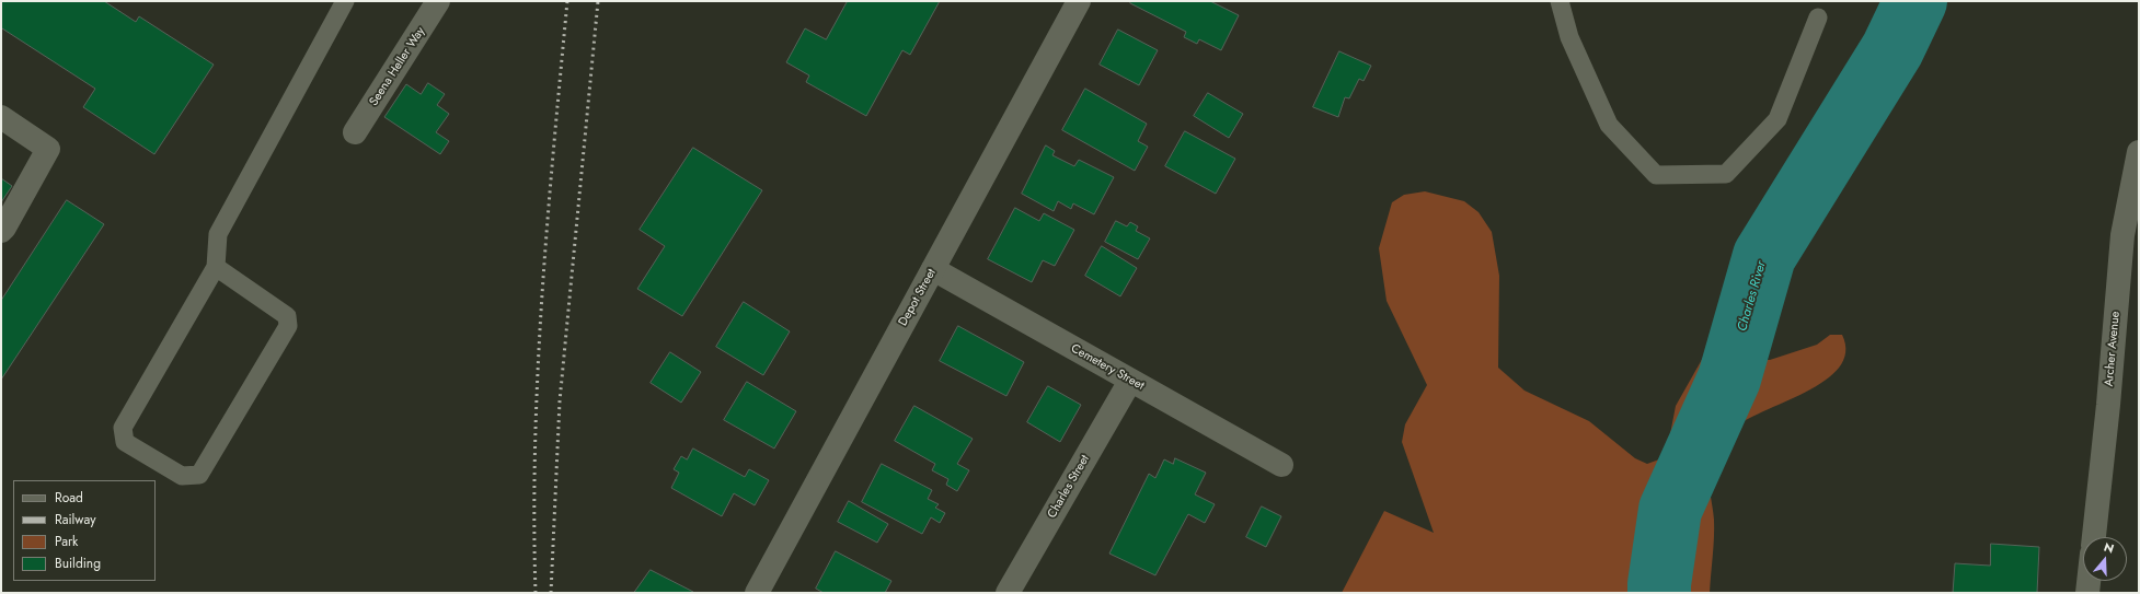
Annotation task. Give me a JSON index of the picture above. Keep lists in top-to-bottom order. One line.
{"streets":{"street":["Seena Heller Way","Depot Street","Archer Avenue","Cemetery Street","Charles Street"]},"crossings":[["Depot Street","Cemetery Street"],["Cemetery Street","Charles Street"]],"water":["Charles River"],"legend":["Road","Railway","Park","Building"],"north":"top"}
